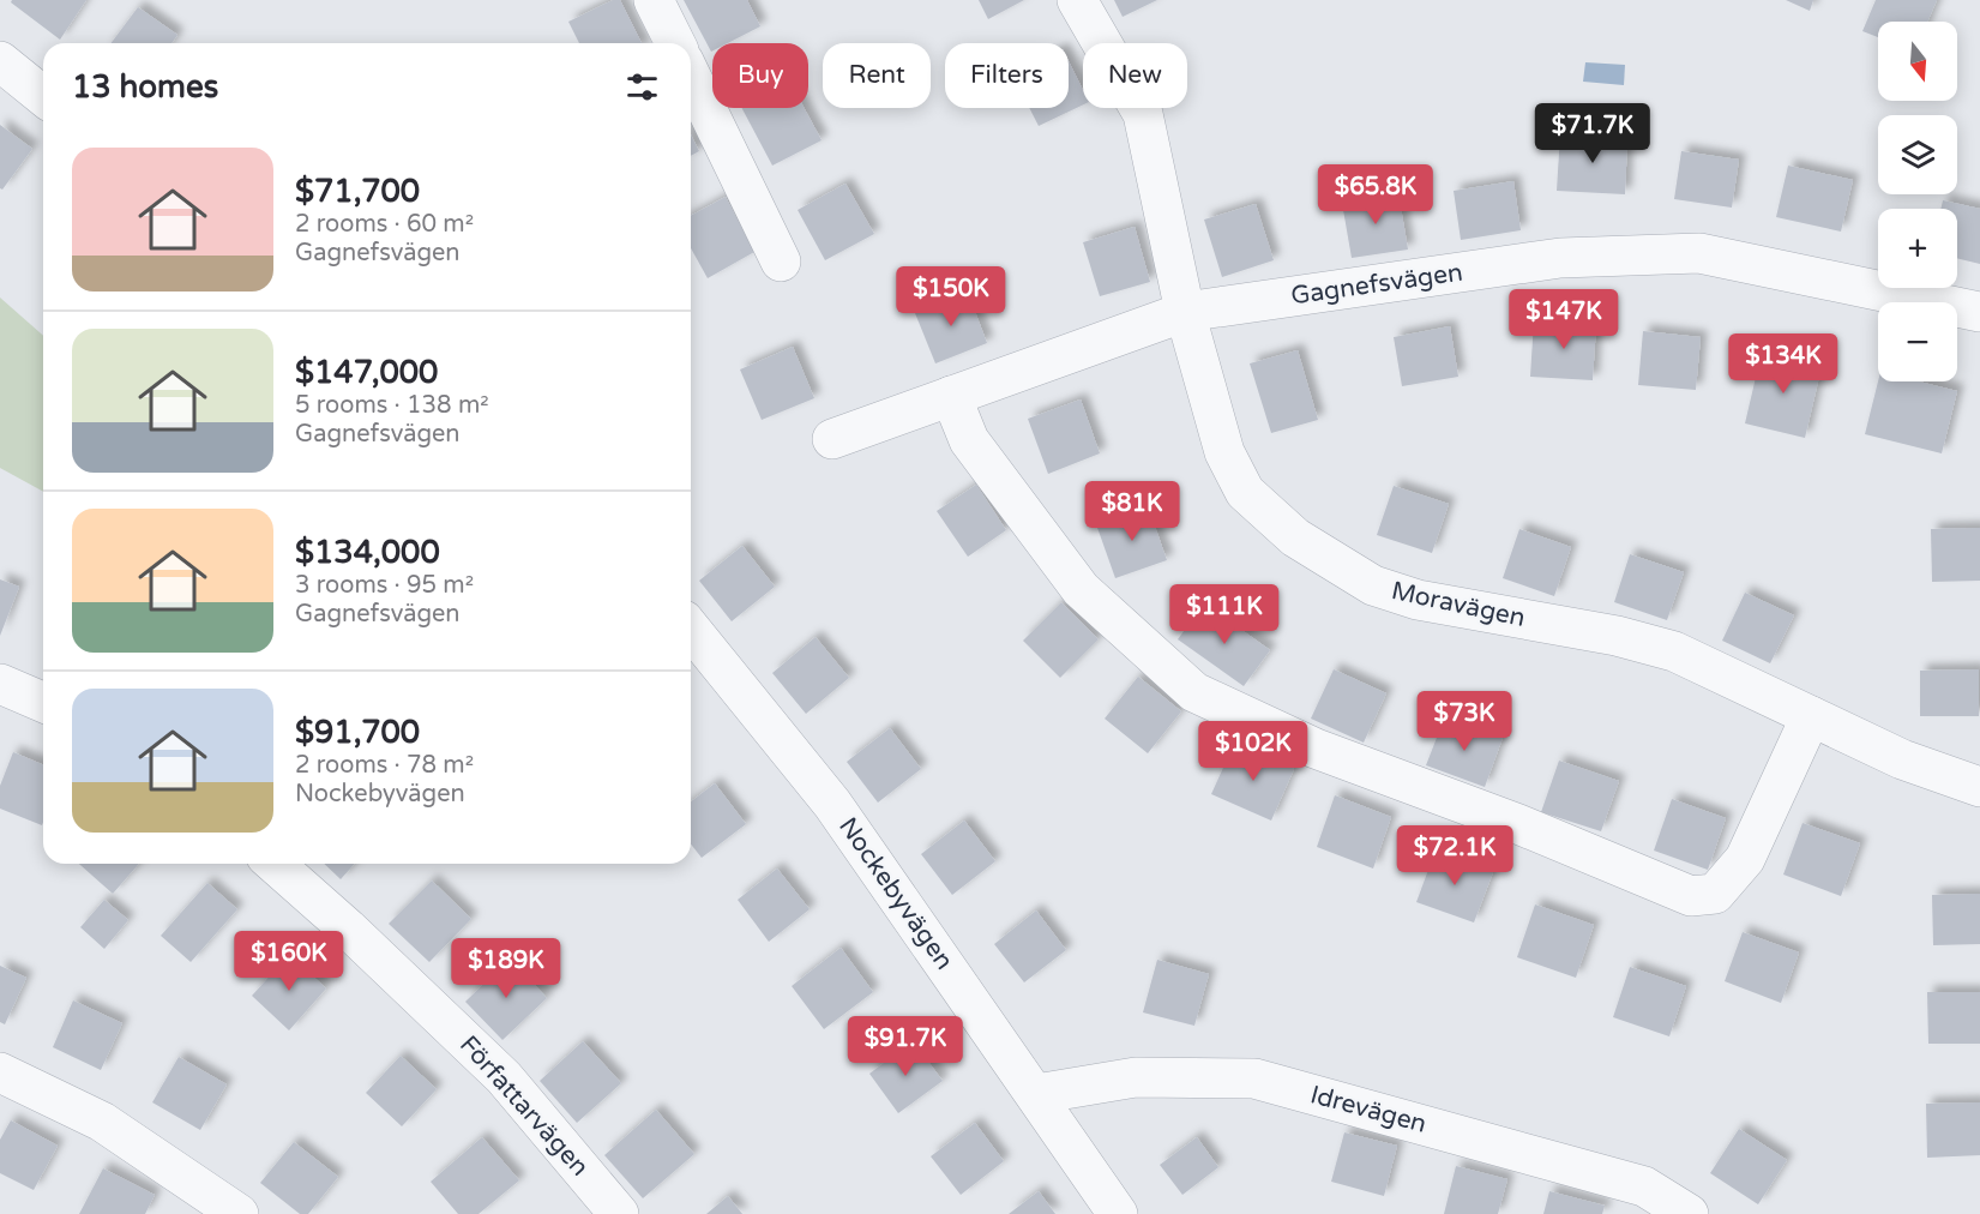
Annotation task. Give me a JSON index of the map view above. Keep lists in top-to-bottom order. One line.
{"streets":{"street":["Gagnefsvägen","Moravägen","Nockebyvägen","Författarvägen","Idrevägen"]},"crossings":[["Gagnefsvägen","Moravägen"],["Nockebyvägen","Idrevägen"]],"north":"bottom","page":{"map_buttons":["+","−"],"chip":["Buy","Rent","Filters","New"],"heading":"13 homes","price":["$71.7K","$65.8K","$150K","$147K","$134K","$81K","$111K","$73K","$102K","$72.1K","$160K","$189K","$91.7K"],"list":[{"name":"$71,700","note":"2 rooms · 60 m² · Gagnefsvägen"},{"name":"$147,000","note":"5 rooms · 138 m² · Gagnefsvägen"},{"name":"$134,000","note":"3 rooms · 95 m² · Gagnefsvägen"},{"name":"$91,700","note":"2 rooms · 78 m² · Nockebyvägen"}]}}
